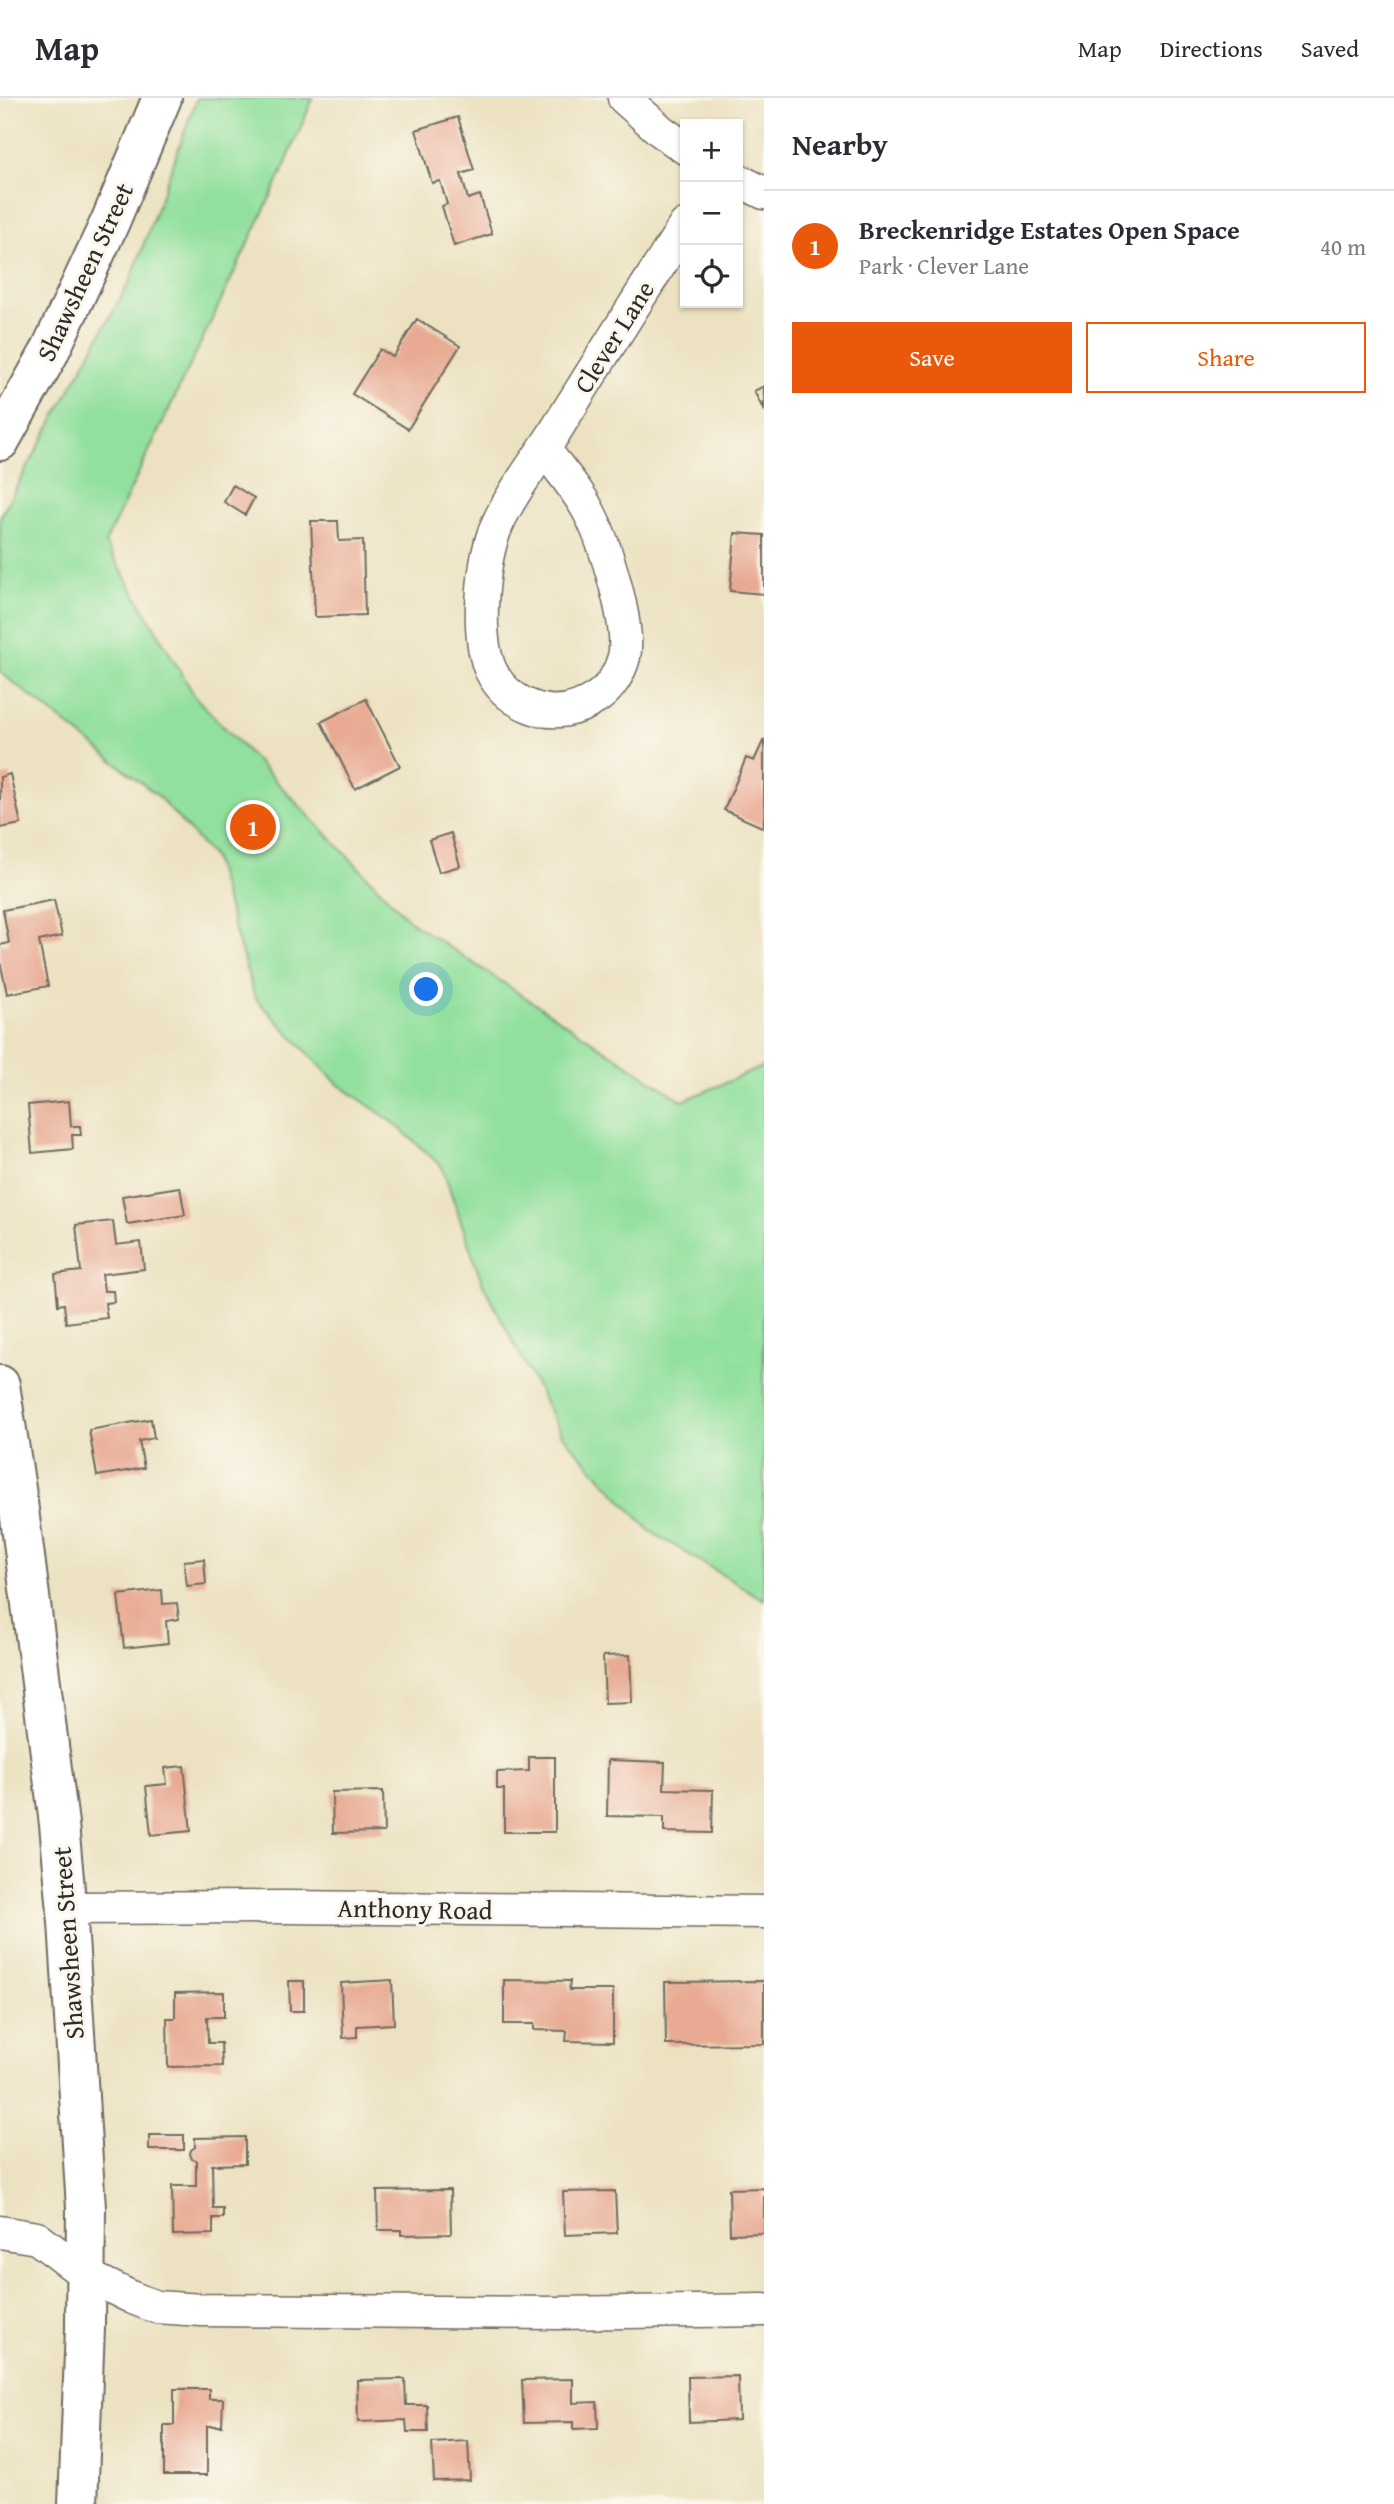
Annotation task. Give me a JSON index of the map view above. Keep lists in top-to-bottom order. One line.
{"streets":{"main road":["Shawsheen Street"],"street":["Clever Lane","Anthony Road"]},"crossings":[["Shawsheen Street","Anthony Road"]],"page":{"header":"Map","nav":["Map","Directions","Saved"],"heading":"Nearby","map_buttons":["+","−"],"list":[{"mark":"1","name":"Breckenridge Estates Open Space","note":"Park · Clever Lane","value":"40 m"}],"buttons":["Save","Share"],"pins":"1"}}
